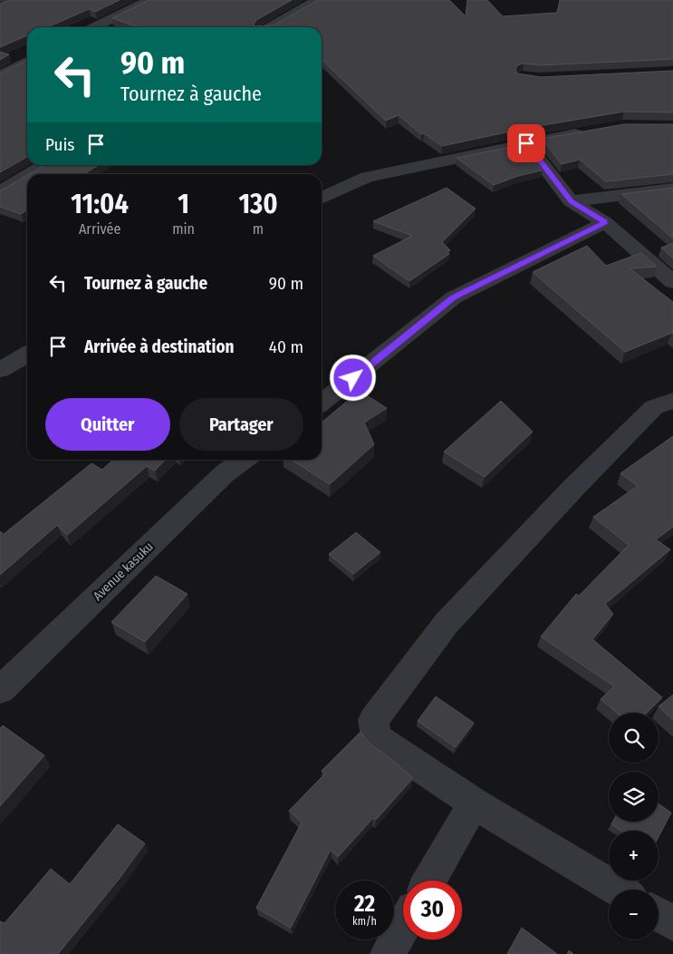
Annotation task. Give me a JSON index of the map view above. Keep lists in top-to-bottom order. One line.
{"streets":{"street":["Avenue kasuku"]},"page":{"turn":["90 m","Tournez à gauche"],"then":"Puis","eta":["11:04","Arrivée","1","min","130","m"],"list":[{"name":"Tournez à gauche","value":"90 m"},{"name":"Arrivée à destination","value":"40 m"}],"buttons":["Quitter","Partager"],"map_buttons":["+","−"],"speed":"22 km/h","limit":"30"}}
